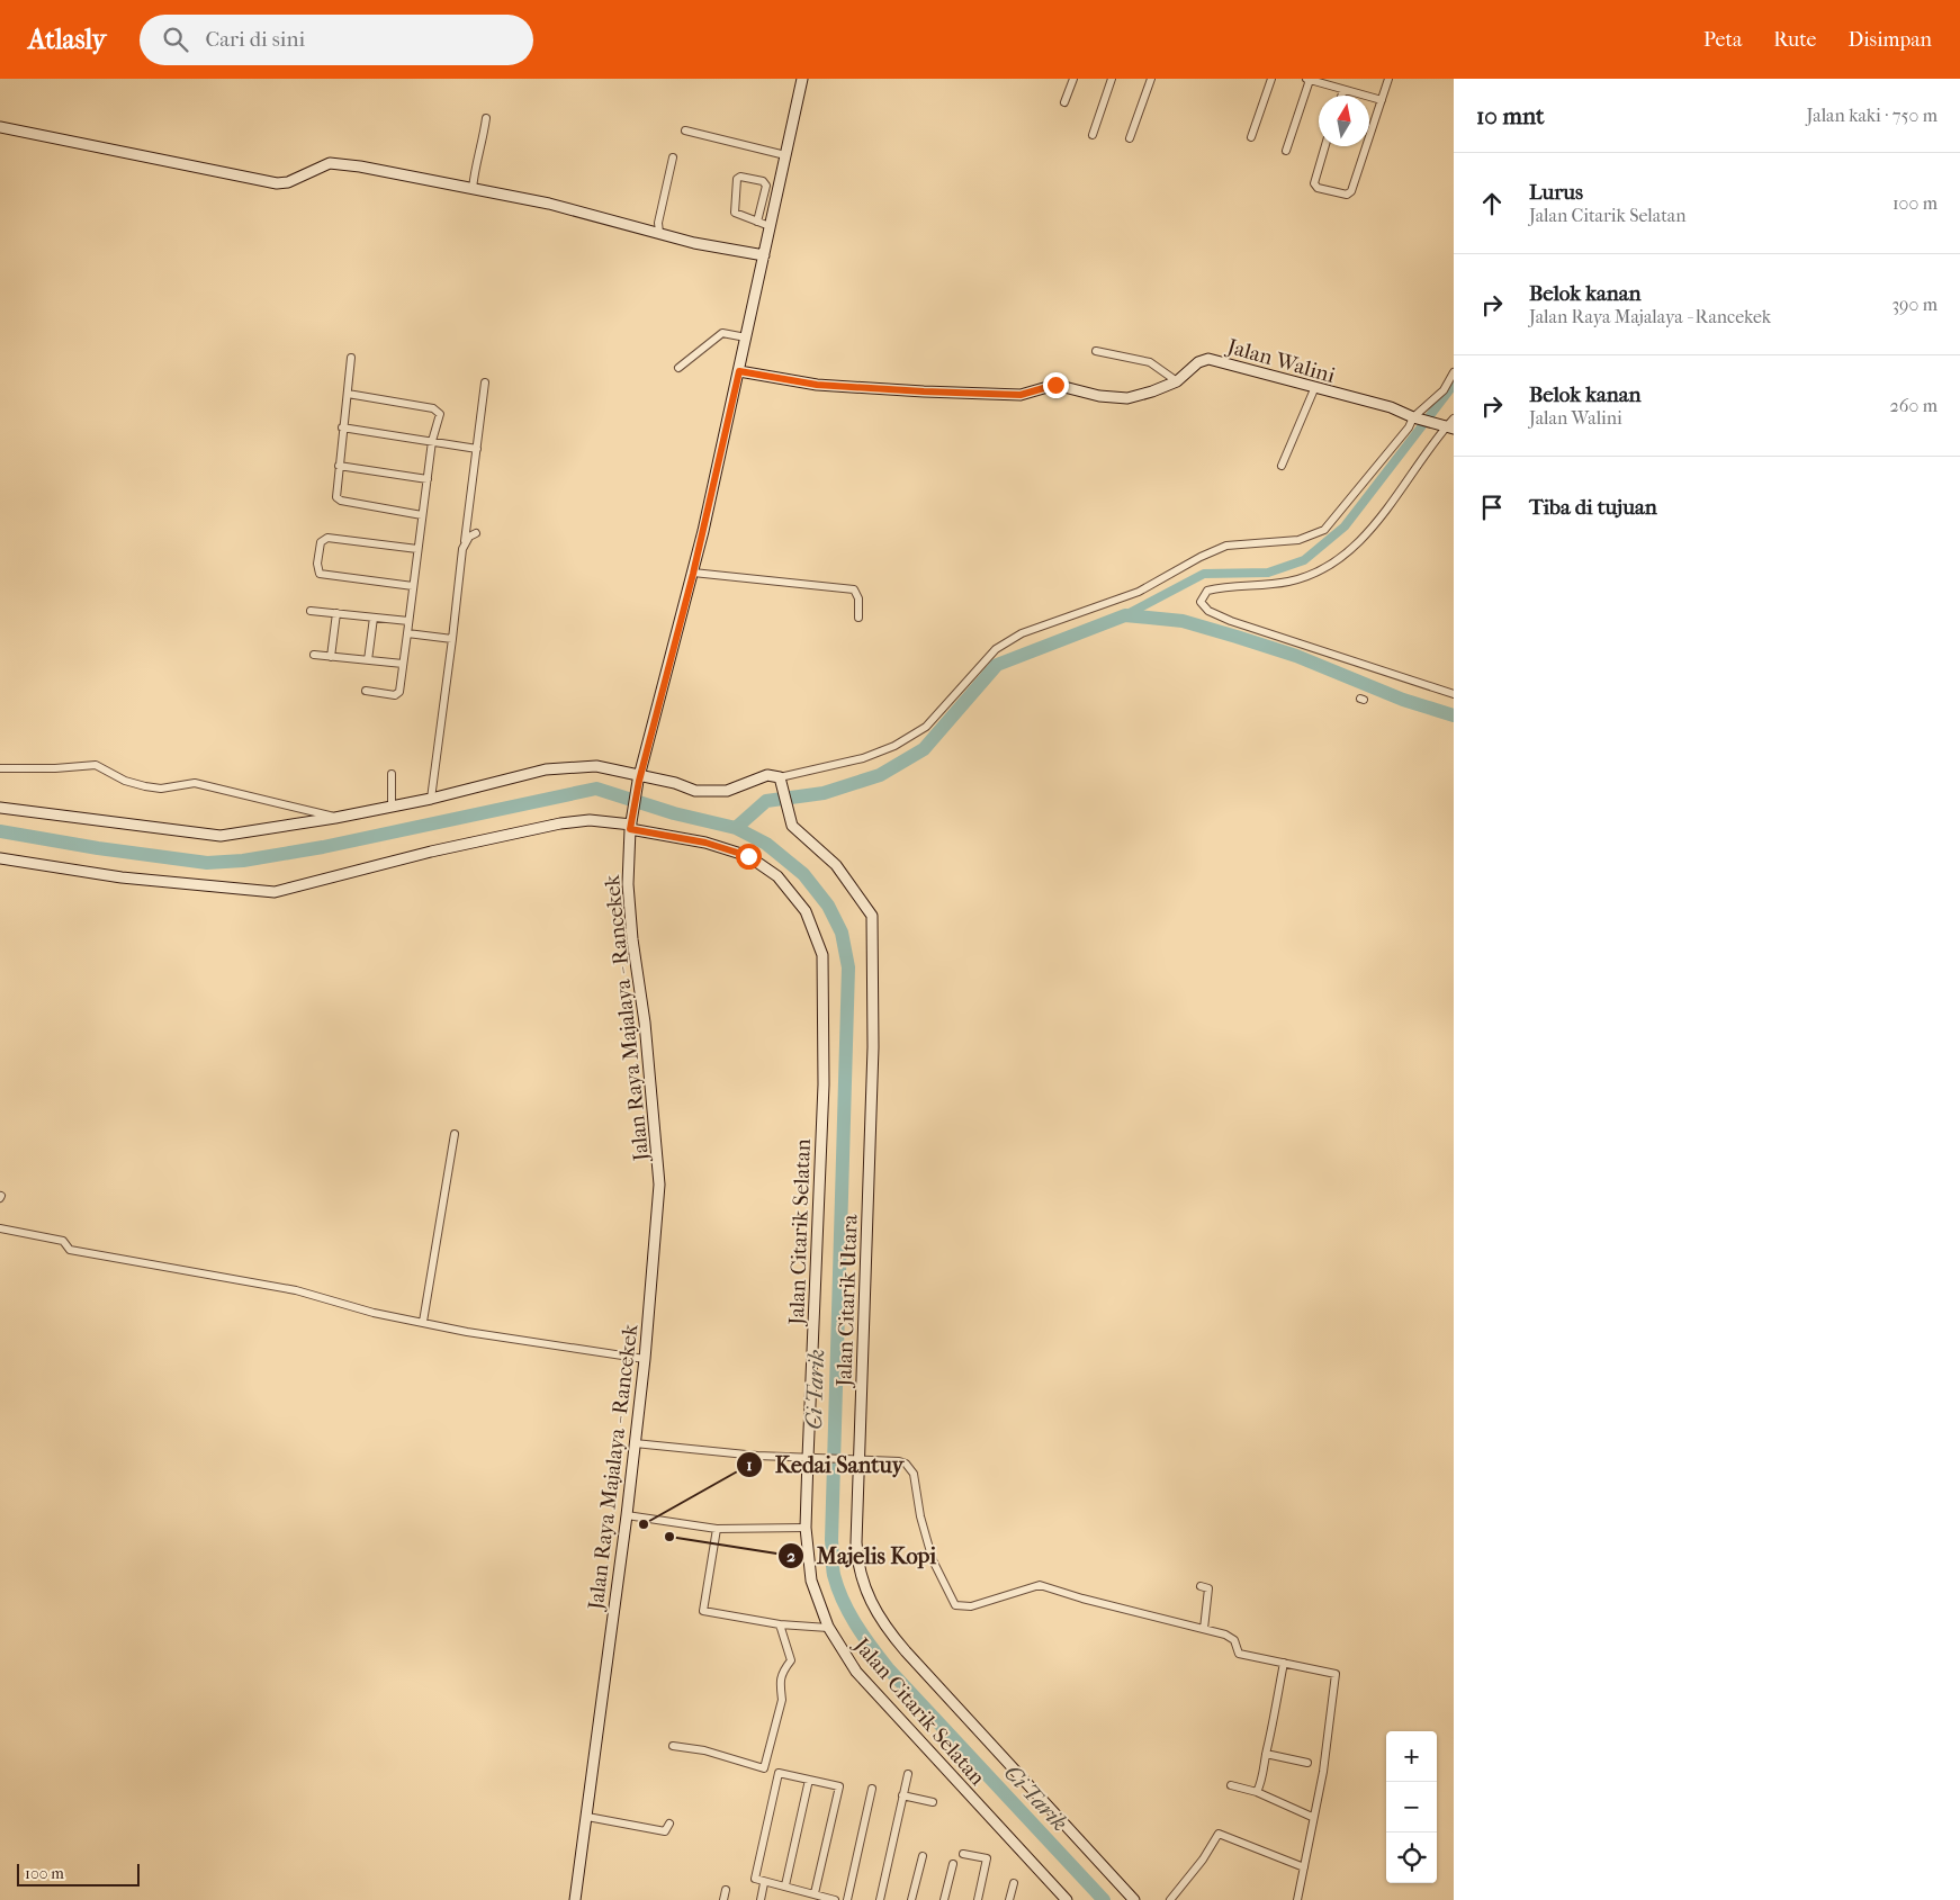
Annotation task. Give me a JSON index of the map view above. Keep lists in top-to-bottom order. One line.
{"streets":{"street":["Jalan Walini","Jalan Raya Majalaya - Rancekek","Jalan Citarik Selatan","Jalan Citarik Utara"]},"crossings":[["Jalan Walini","Jalan Raya Majalaya - Rancekek"],["Jalan Raya Majalaya - Rancekek","Jalan Citarik Selatan"]],"water":["Ci Tarik"],"places":["Kedai Santuy","Majelis Kopi"],"scale_bar":"100 m","north":"top","page":{"header":"Atlasly","search":"Cari di sini","nav":["Peta","Rute","Disimpan"],"heading":["10 mnt","Jalan kaki · 750 m"],"list":[["Lurus","Jalan Citarik Selatan","100 m"],["Belok kanan","Jalan Raya Majalaya - Rancekek","390 m"],["Belok kanan","Jalan Walini","260 m"],"Tiba di tujuan"],"map_buttons":["+","−"],"scale":"100 m"}}
